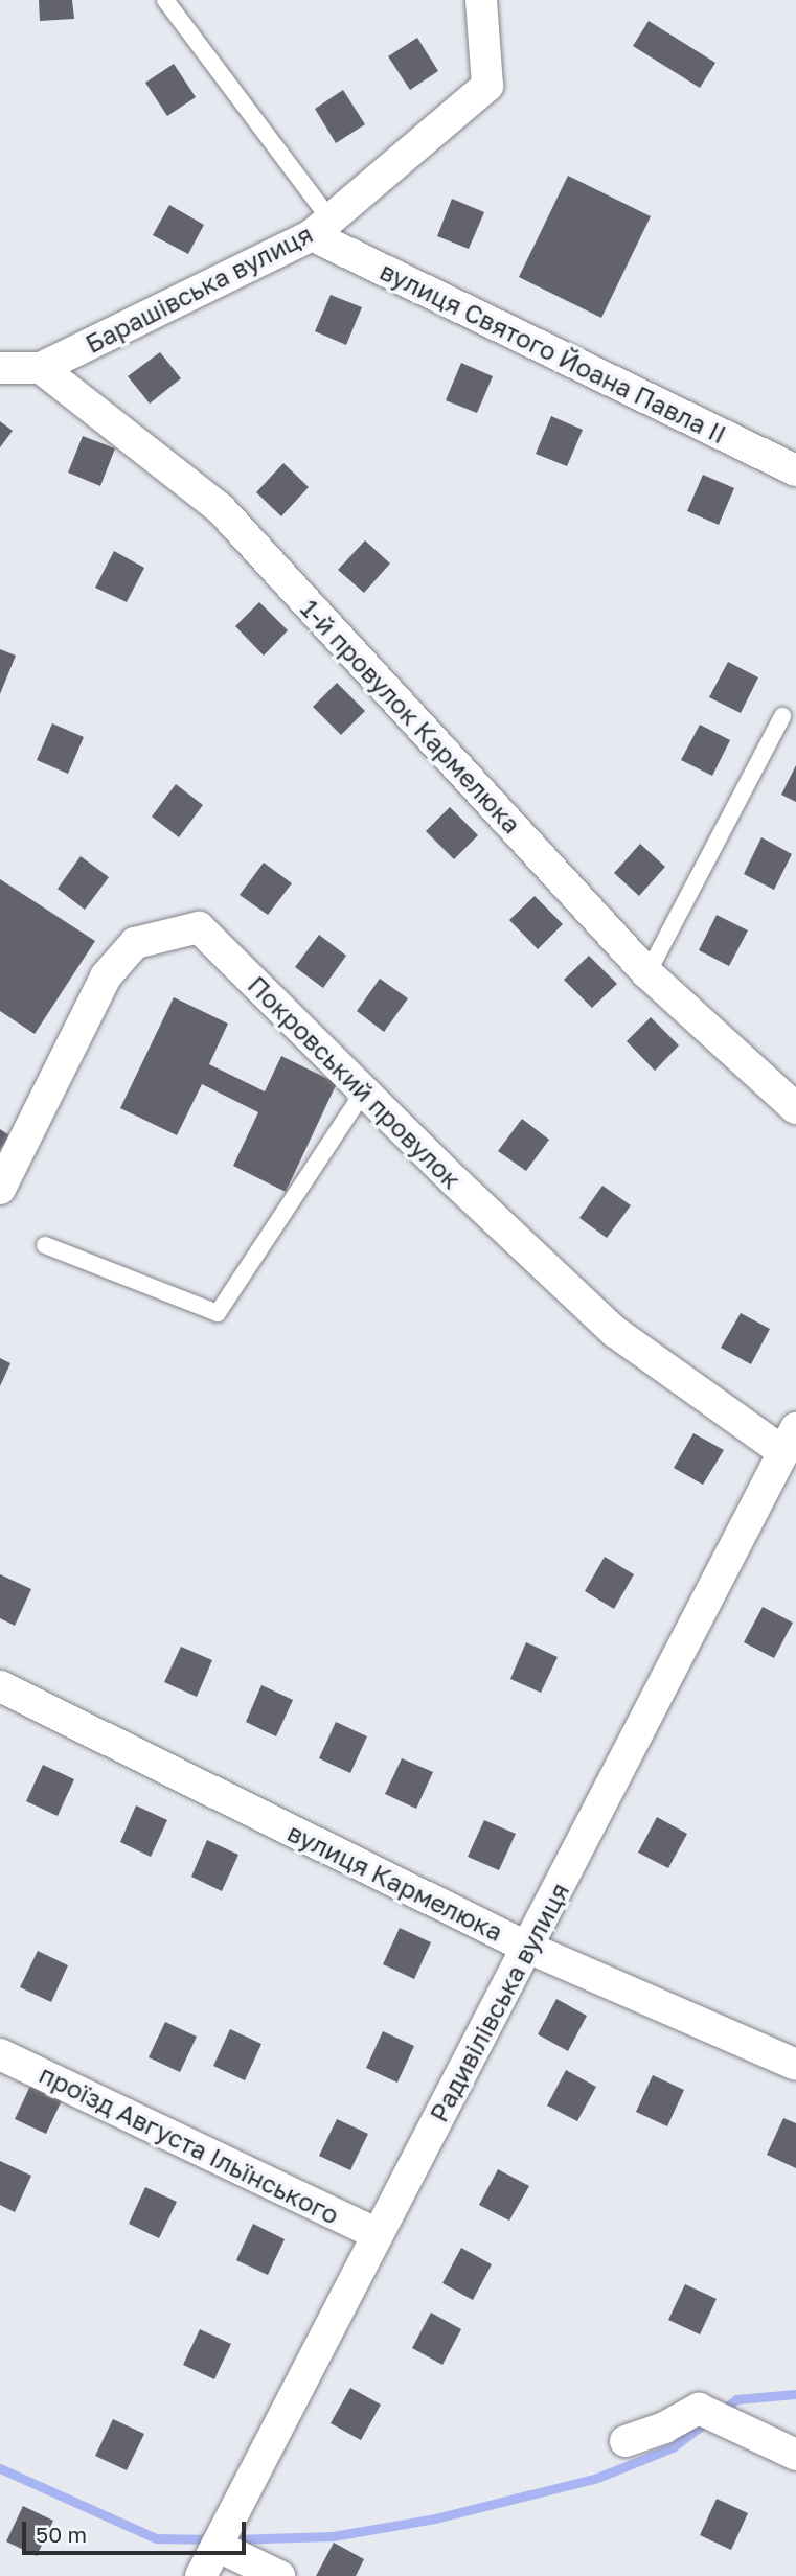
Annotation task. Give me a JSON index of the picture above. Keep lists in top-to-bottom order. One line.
{"streets":{"street":["Барашівська вулиця","вулиця Святого Йоана Павла II","1-й провулок Кармелюка","Покровський провулок","вулиця Кармелюка","Радивілівська вулиця","проїзд Августа Ільїнського"]},"crossings":[["Барашівська вулиця","вулиця Святого Йоана Павла II"],["Барашівська вулиця","1-й провулок Кармелюка"],["Покровський провулок","Радивілівська вулиця"],["вулиця Кармелюка","Радивілівська вулиця"],["Радивілівська вулиця","проїзд Августа Ільїнського"]],"scale_bar":"50 m"}
